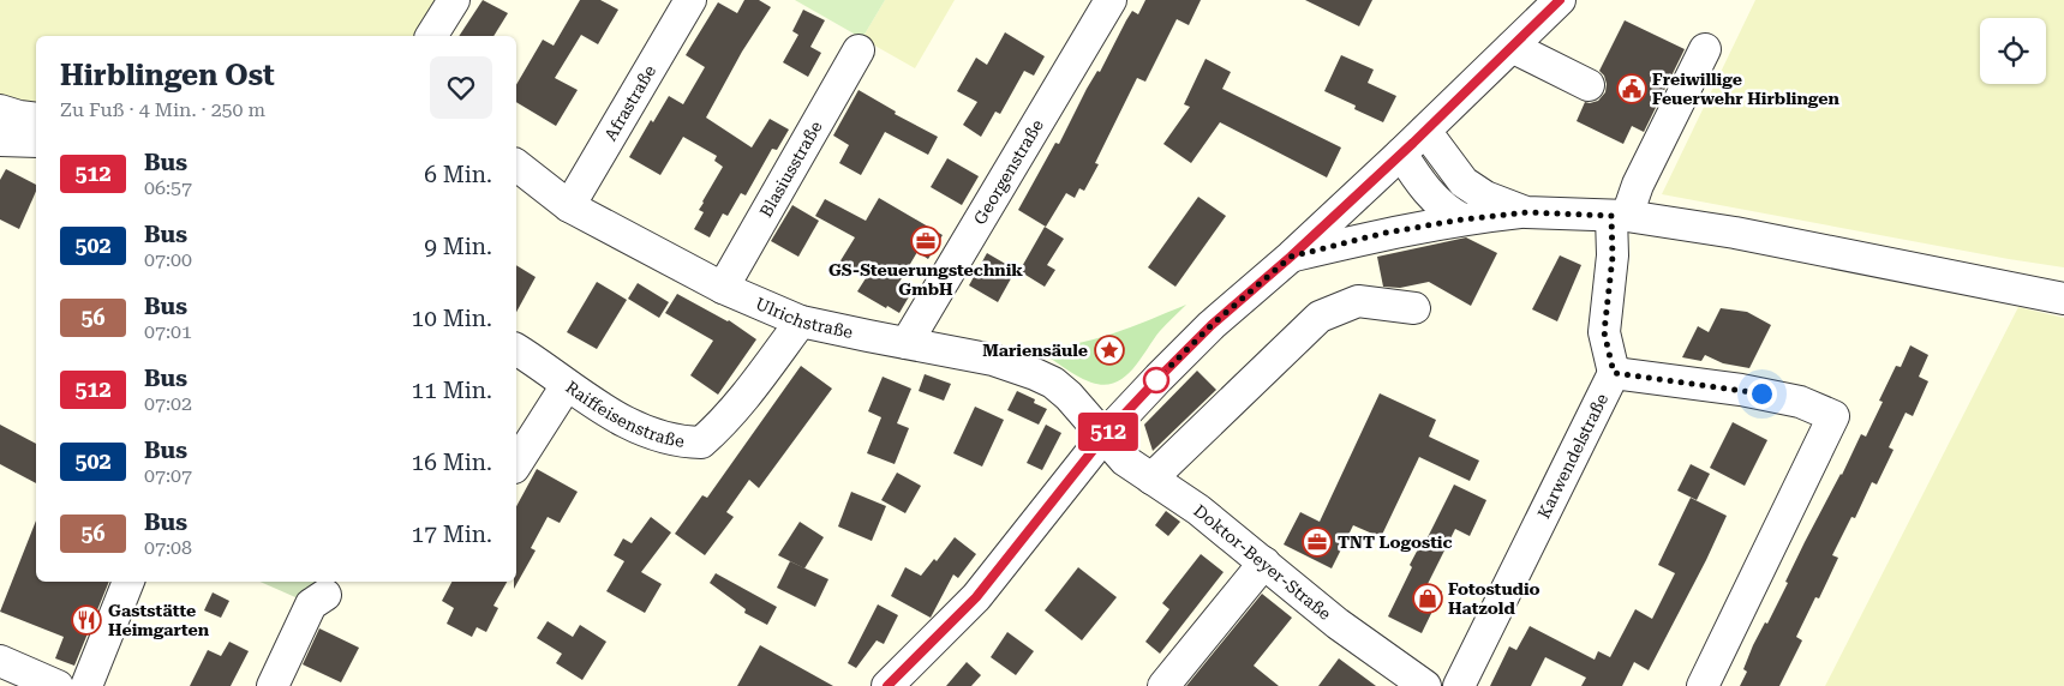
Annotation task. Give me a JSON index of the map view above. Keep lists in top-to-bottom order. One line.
{"streets":{"street":["Afrastraße","Blasiusstraße","Georgenstraße","Ulrichstraße","Raiffeisenstraße","Karwendelstraße","Doktor-Beyer-Straße"]},"crossings":[["Afrastraße","Ulrichstraße"],["Blasiusstraße","Ulrichstraße"],["Georgenstraße","Ulrichstraße"],["Ulrichstraße","Raiffeisenstraße"],["Ulrichstraße","Doktor-Beyer-Straße"]],"places":{"public building":["Freiwillige Feuerwehr Hirblingen"],"office":["GS-Steuerungstechnik GmbH","TNT Logostic"],"place":["Mariensäule"],"shop":["Fotostudio Hatzold"],"restaurant":["Gaststätte Heimgarten"]},"lines":["bus line 512"],"page":{"on_map":"512","heading":["Hirblingen Ost","Zu Fuß · 4 Min. · 250 m"],"list":[{"mark":"512","name":"Bus","note":"06:57","value":"6 Min."},{"mark":"502","name":"Bus","note":"07:00","value":"9 Min."},{"mark":"56","name":"Bus","note":"07:01","value":"10 Min."},{"mark":"512","name":"Bus","note":"07:02","value":"11 Min."},{"mark":"502","name":"Bus","note":"07:07","value":"16 Min."},{"mark":"56","name":"Bus","note":"07:08","value":"17 Min."}]}}
